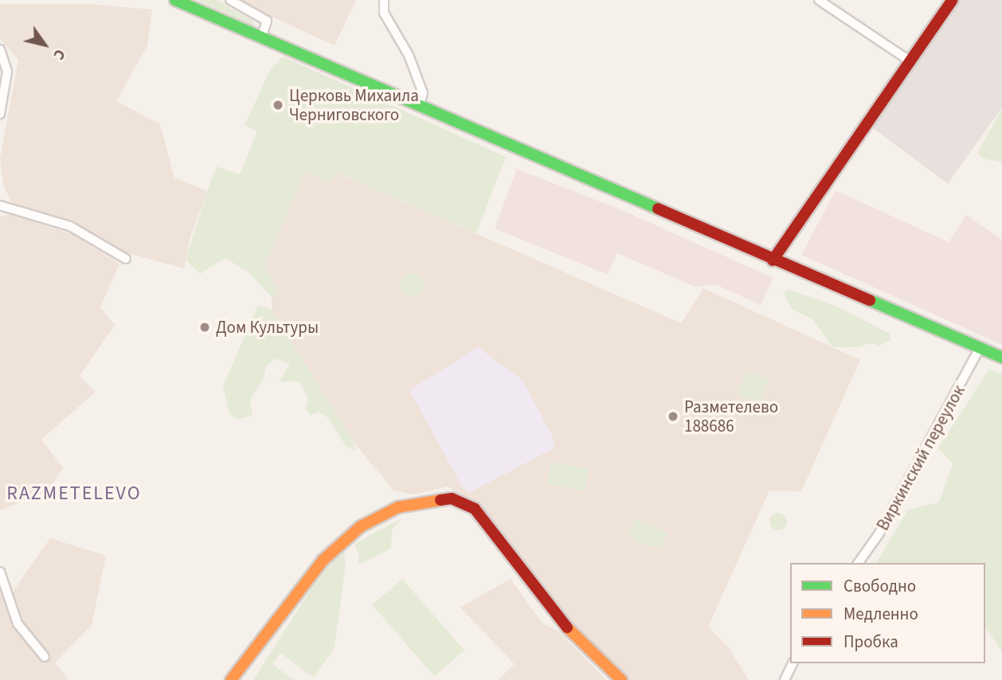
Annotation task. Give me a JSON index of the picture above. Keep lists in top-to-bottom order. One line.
{"streets":{"street":["Виркинский переулок"]},"districts":["RAZMETELEVO"],"places":["Церковь Михаила Черниговского","Дом Культуры","Разметелево 188686"],"legend":["Свободно","Медленно","Пробка"],"north":"bottom right"}
